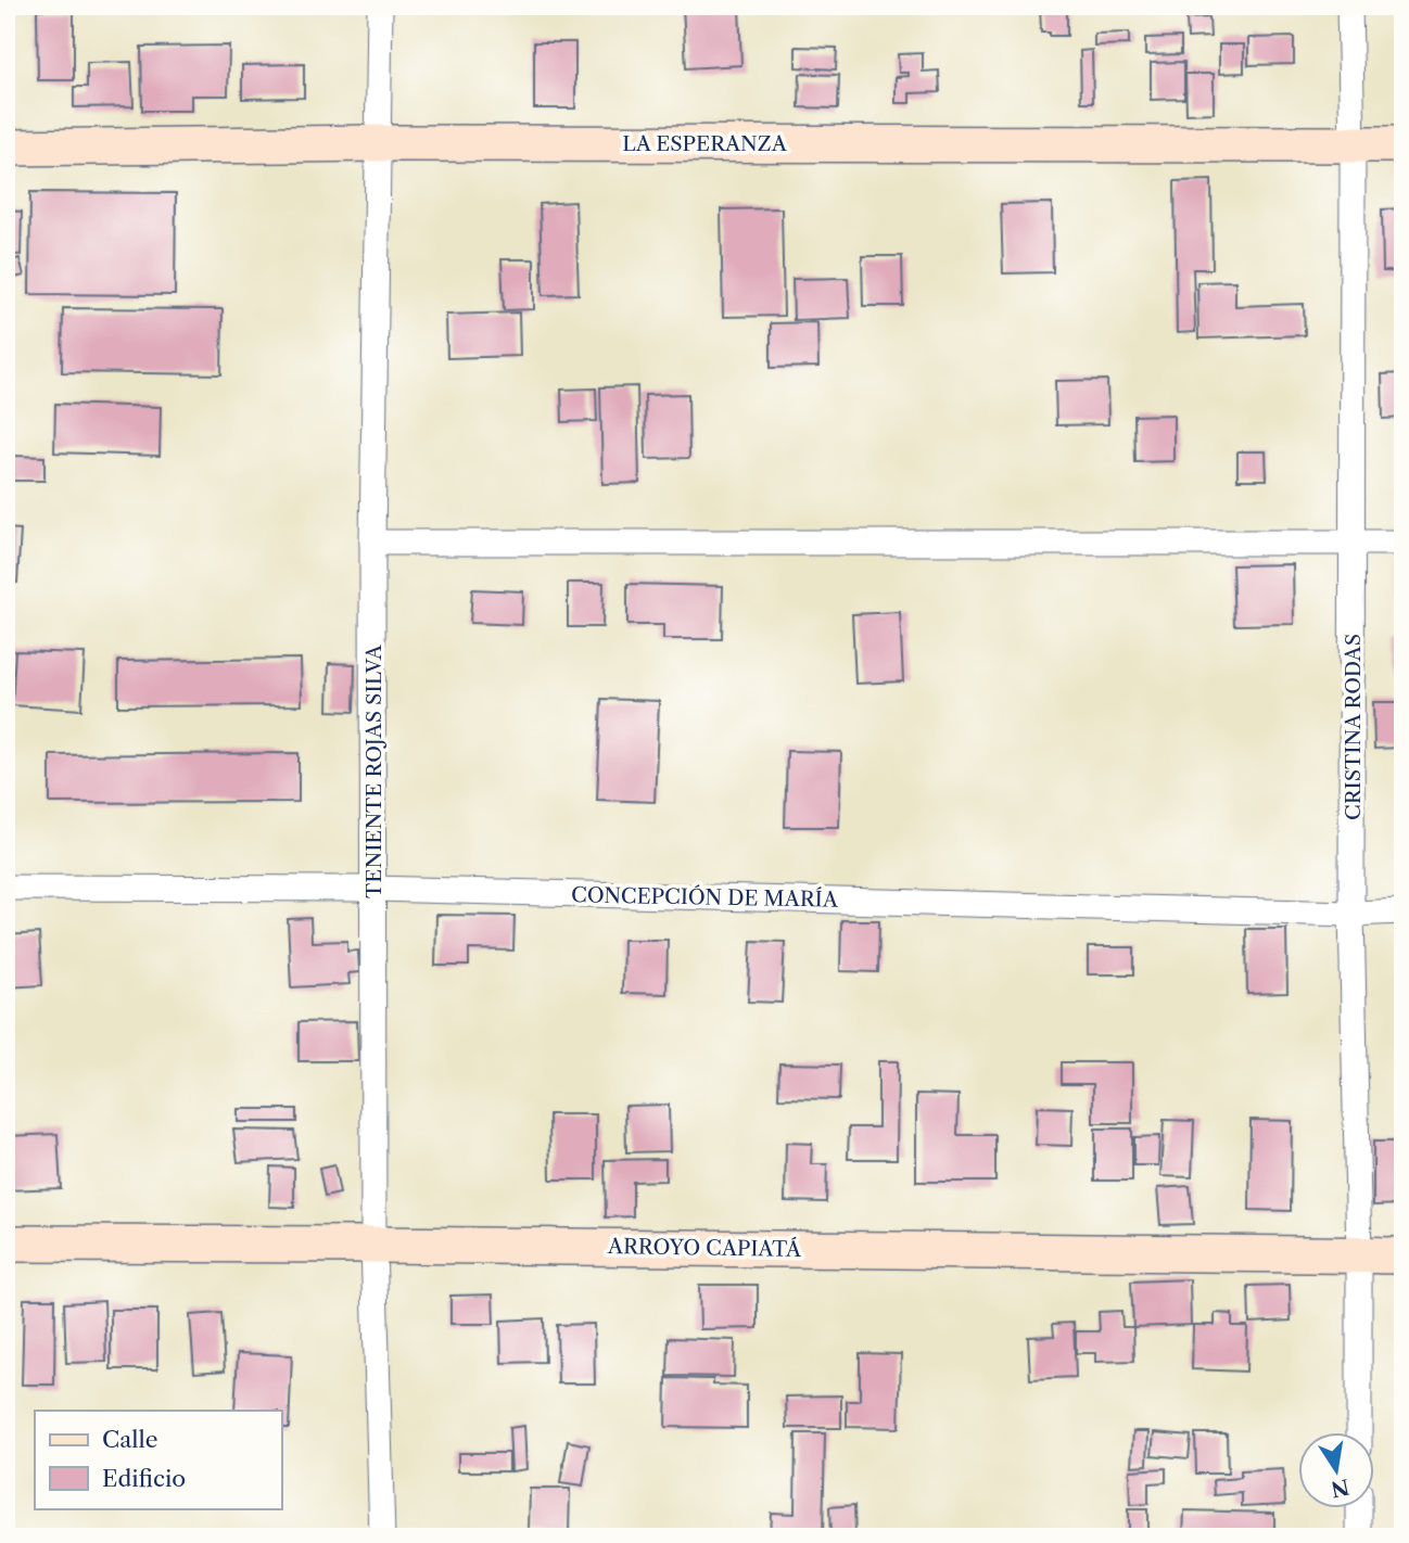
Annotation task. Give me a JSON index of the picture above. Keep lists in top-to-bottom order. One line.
{"streets":{"street":["LA ESPERANZA","CRISTINA RODAS","TENIENTE ROJAS SILVA","CONCEPCIÓN DE MARÍA","ARROYO CAPIATÁ"]},"crossings":[["LA ESPERANZA","CRISTINA RODAS"],["LA ESPERANZA","TENIENTE ROJAS SILVA"],["CRISTINA RODAS","CONCEPCIÓN DE MARÍA"],["CRISTINA RODAS","ARROYO CAPIATÁ"],["TENIENTE ROJAS SILVA","CONCEPCIÓN DE MARÍA"],["TENIENTE ROJAS SILVA","ARROYO CAPIATÁ"]],"legend":["Calle","Edificio"],"north":"bottom"}
